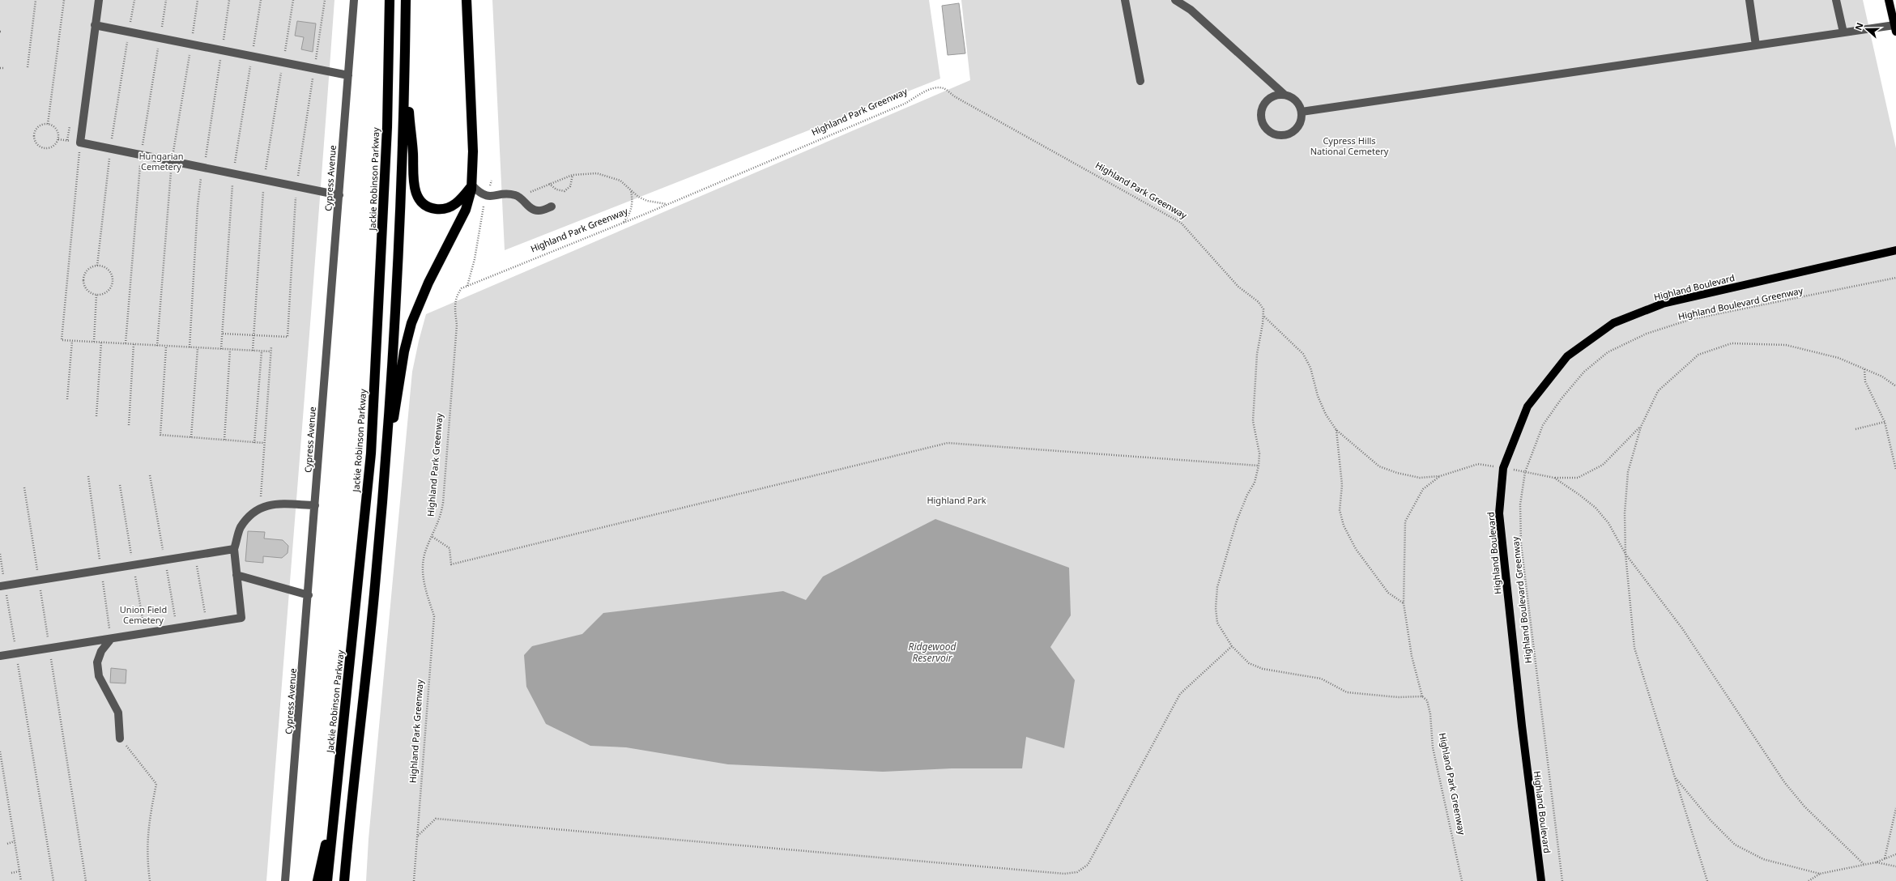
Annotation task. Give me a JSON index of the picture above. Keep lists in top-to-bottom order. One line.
{"streets":{"highway":["Jackie Robinson Parkway"],"main road":["Highland Boulevard"],"street":["Cypress Avenue"],"path":["Highland Park Greenway","Highland Boulevard Greenway"]},"water":["Ridgewood Reservoir"],"parks":["Cypress Hills National Cemetery","Hungarian Cemetery","Highland Park","Union Field Cemetery"],"north":"left"}
